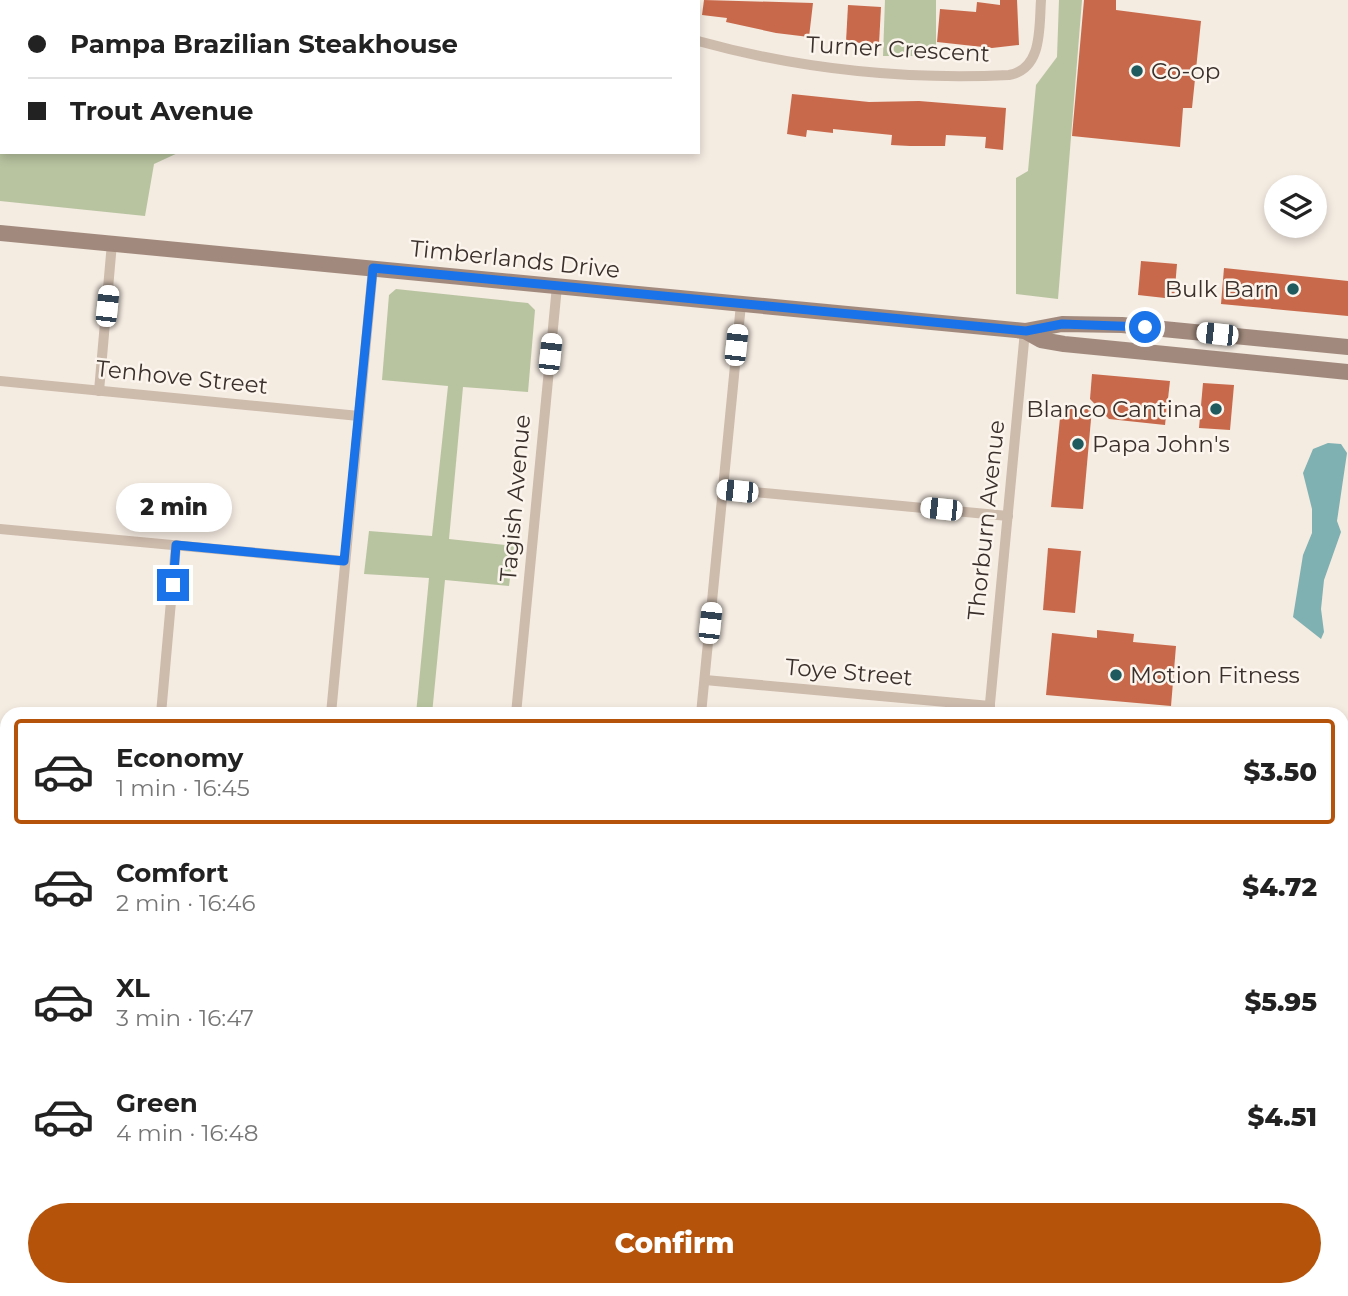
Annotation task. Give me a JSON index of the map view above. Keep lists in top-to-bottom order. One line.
{"streets":{"street":["Turner Crescent","Timberlands Drive","Tenhove Street","Tagish Avenue","Thorburn Avenue","Toye Street"]},"crossings":[["Timberlands Drive","Tagish Avenue"],["Timberlands Drive","Thorburn Avenue"]],"places":["Co-op","Bulk Barn","Blanco Cantina","Papa John's","Motion Fitness"],"page":{"banner":["Pampa Brazilian Steakhouse","Trout Avenue"],"bubble":"2 min","list":[{"name":"Economy","note":"1 min · 16:45","value":"$3.50"},{"name":"Comfort","note":"2 min · 16:46","value":"$4.72"},{"name":"XL","note":"3 min · 16:47","value":"$5.95"},{"name":"Green","note":"4 min · 16:48","value":"$4.51"}],"buttons":"Confirm"}}
